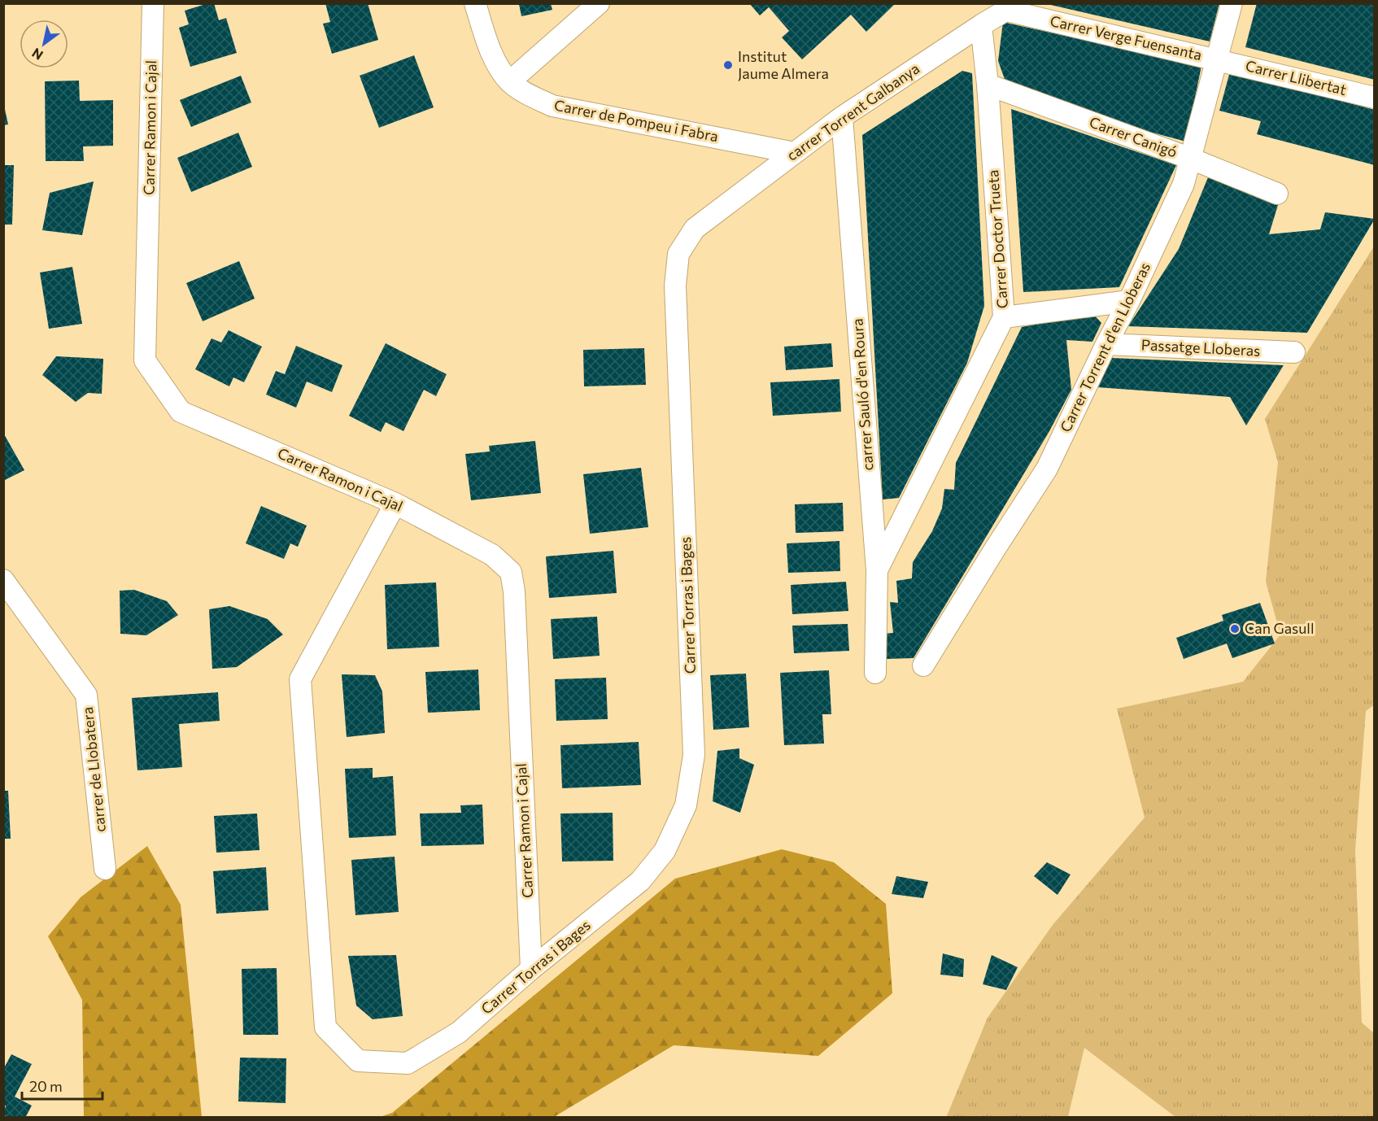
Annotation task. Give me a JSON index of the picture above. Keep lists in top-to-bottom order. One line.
{"streets":{"street":["Carrer Verge Fuensanta","Carrer Llibertat","carrer Torrent Galbanya","Carrer de Pompeu i Fabra","Carrer Ramon i Cajal","Carrer Canigó","Carrer Doctor Trueta","Carrer Torrent d'en Lloberas","Passatge Lloberas","carrer Sauló d'en Roura","Carrer Torras i Bages","carrer de Llobatera"]},"crossings":[["Carrer Verge Fuensanta","Carrer Llibertat"],["Carrer Verge Fuensanta","carrer Torrent Galbanya"],["Carrer Verge Fuensanta","Carrer Torrent d'en Lloberas"],["Carrer Llibertat","Carrer Torrent d'en Lloberas"],["carrer Torrent Galbanya","Carrer de Pompeu i Fabra"],["carrer Torrent Galbanya","Carrer Doctor Trueta"],["carrer Torrent Galbanya","carrer Sauló d'en Roura"],["carrer Torrent Galbanya","Carrer Torras i Bages"],["Carrer Ramon i Cajal","Carrer Torras i Bages"],["Carrer Canigó","Carrer Doctor Trueta"],["Carrer Canigó","Carrer Torrent d'en Lloberas"],["Carrer Doctor Trueta","carrer Sauló d'en Roura"],["Carrer Torrent d'en Lloberas","Passatge Lloberas"]],"places":["Institut Jaume Almera","Can Gasull"],"scale_bar":"20 m","north":"bottom left"}
